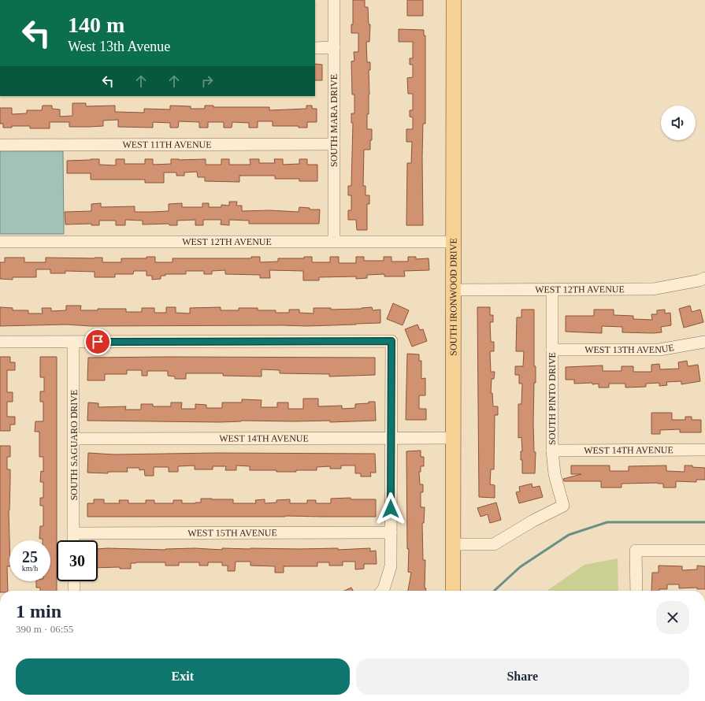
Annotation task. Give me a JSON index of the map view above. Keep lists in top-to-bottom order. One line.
{"streets":{"main road":["SOUTH IRONWOOD DRIVE"],"street":["SOUTH MARA DRIVE","WEST 11TH AVENUE","WEST 12TH AVENUE","WEST 13TH AVENUE","SOUTH PINTO DRIVE","WEST 14TH AVENUE","SOUTH SAGUARO DRIVE","WEST 15TH AVENUE"]},"crossings":[["SOUTH MARA DRIVE","WEST 11TH AVENUE"],["SOUTH MARA DRIVE","WEST 12TH AVENUE"],["WEST 12TH AVENUE","SOUTH IRONWOOD DRIVE"],["WEST 12TH AVENUE","SOUTH PINTO DRIVE"],["SOUTH IRONWOOD DRIVE","SOUTH PINTO DRIVE"],["SOUTH IRONWOOD DRIVE","WEST 14TH AVENUE"],["WEST 13TH AVENUE","SOUTH PINTO DRIVE"],["SOUTH PINTO DRIVE","WEST 14TH AVENUE"],["WEST 14TH AVENUE","SOUTH SAGUARO DRIVE"],["SOUTH SAGUARO DRIVE","WEST 15TH AVENUE"]],"page":{"turn":["140 m","West 13th Avenue"],"speed":"25 km/h","limit":"30","heading":["1 min","390 m · 06:55"],"buttons":["Exit","Share"]}}
